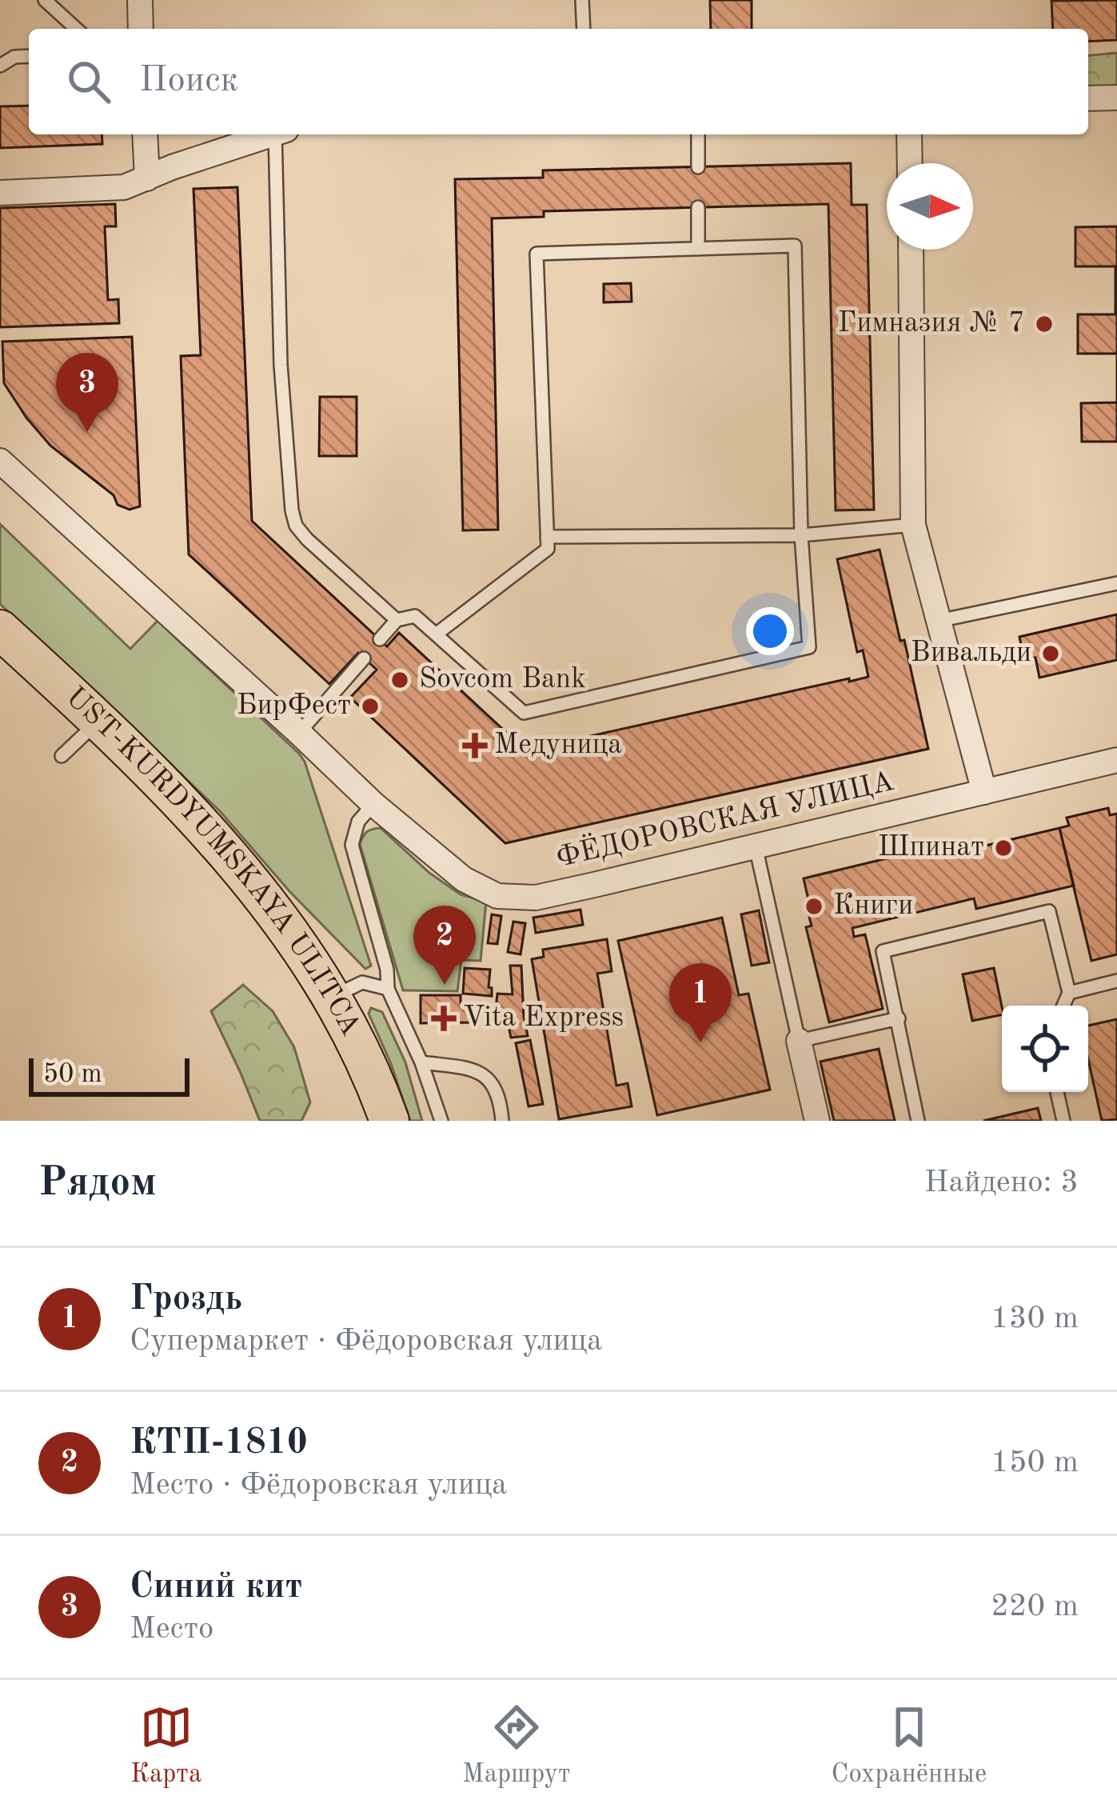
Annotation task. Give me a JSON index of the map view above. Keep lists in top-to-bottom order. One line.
{"streets":{"main road":["UST-KURDYUMSKAYA ULITCA"],"street":["ФЁДОРОВСКАЯ УЛИЦА"]},"places":{"other":["Гимназия № 7","Вивальди","Sovcom Bank","БирФест","Шпинат","Книги"],"health":["Медуница","Vita Express"]},"scale_bar":"50 m","north":"right","page":{"search":"Поиск","pins":["3","2","1"],"scale":"50 m","heading":["Рядом","Найдено: 3"],"list":[{"mark":"1","name":"Гроздь","note":"Супермаркет · Фёдоровская улица","value":"130 m"},{"mark":"2","name":"КТП-1810","note":"Место · Фёдоровская улица","value":"150 m"},{"mark":"3","name":"Синий кит","note":"Место","value":"220 m"}],"nav":["Карта","Маршрут","Сохранённые"]}}
